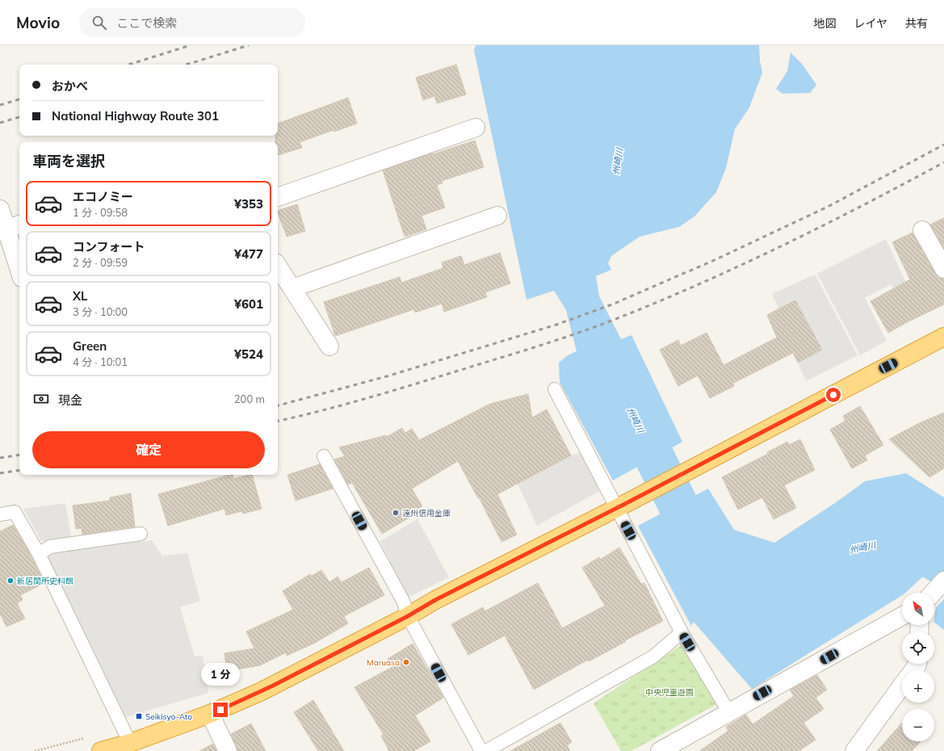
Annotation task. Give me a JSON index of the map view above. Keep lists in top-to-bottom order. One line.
{"water":["州崎川"],"parks":["中央児童遊園"],"places":{"other":["遠州信用金庫","新居関所史料館","Maruasa"],"transit":["Seikisyo-Ato"]},"north":"top left","page":{"header":"Movio","search":"ここで検索","nav":["地図","レイヤ","共有"],"banner":["おかべ","National Highway Route 301"],"heading":"車両を選択","list":[{"name":"エコノミー","note":"1 分 · 09:58","value":"¥353"},{"name":"コンフォート","note":"2 分 · 09:59","value":"¥477"},{"name":"XL","note":"3 分 · 10:00","value":"¥601"},{"name":"Green","note":"4 分 · 10:01","value":"¥524"}],"pay":["現金","200 m"],"buttons":"確定","map_buttons":["+","−"],"bubble":"1 分"}}
